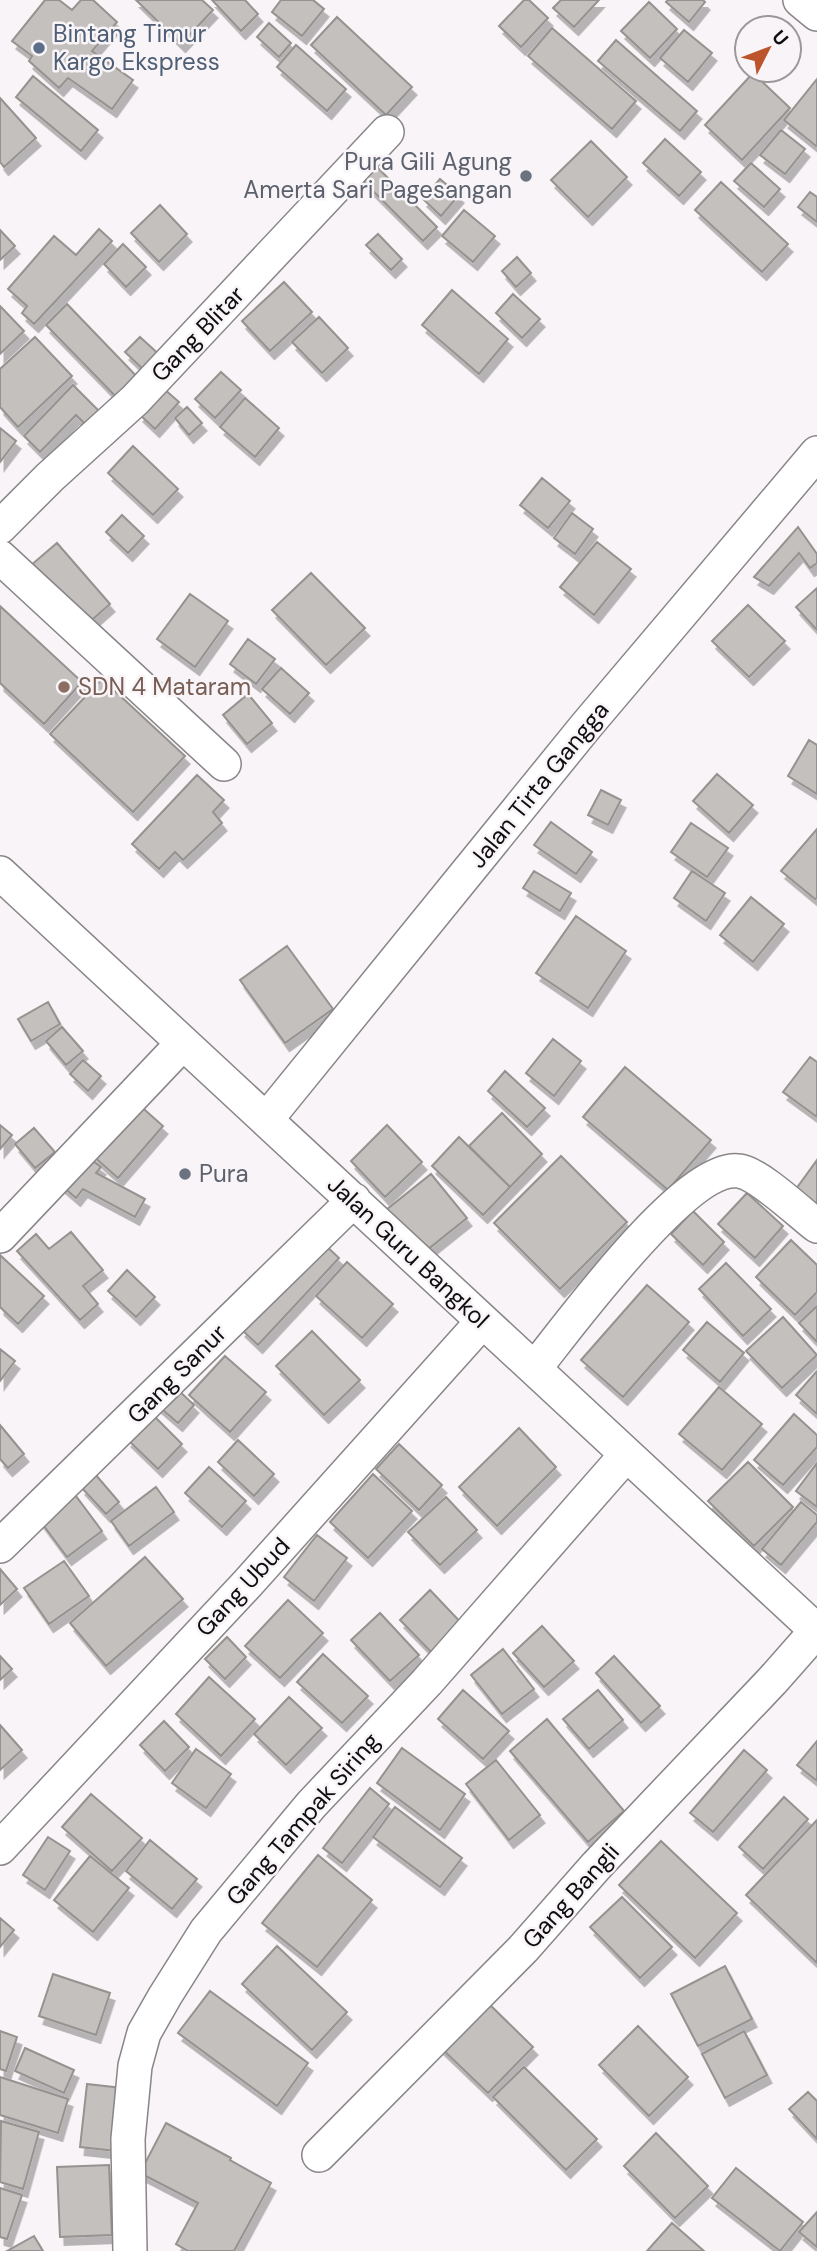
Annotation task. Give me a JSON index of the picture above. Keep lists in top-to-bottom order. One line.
{"streets":{"street":["Gang Blitar","Jalan Tirta Gangga","Jalan Guru Bangkol","Gang Sanur","Gang Ubud","Gang Tampak Siring","Gang Bangli"]},"crossings":[["Jalan Tirta Gangga","Jalan Guru Bangkol"],["Jalan Guru Bangkol","Gang Sanur"],["Jalan Guru Bangkol","Gang Ubud"],["Jalan Guru Bangkol","Gang Tampak Siring"],["Jalan Guru Bangkol","Gang Bangli"]],"places":["Bintang Timur Kargo Ekspress","Pura Gili Agung Amerta Sari Pagesangan","SDN 4 Mataram","Pura"],"north":"top right"}
